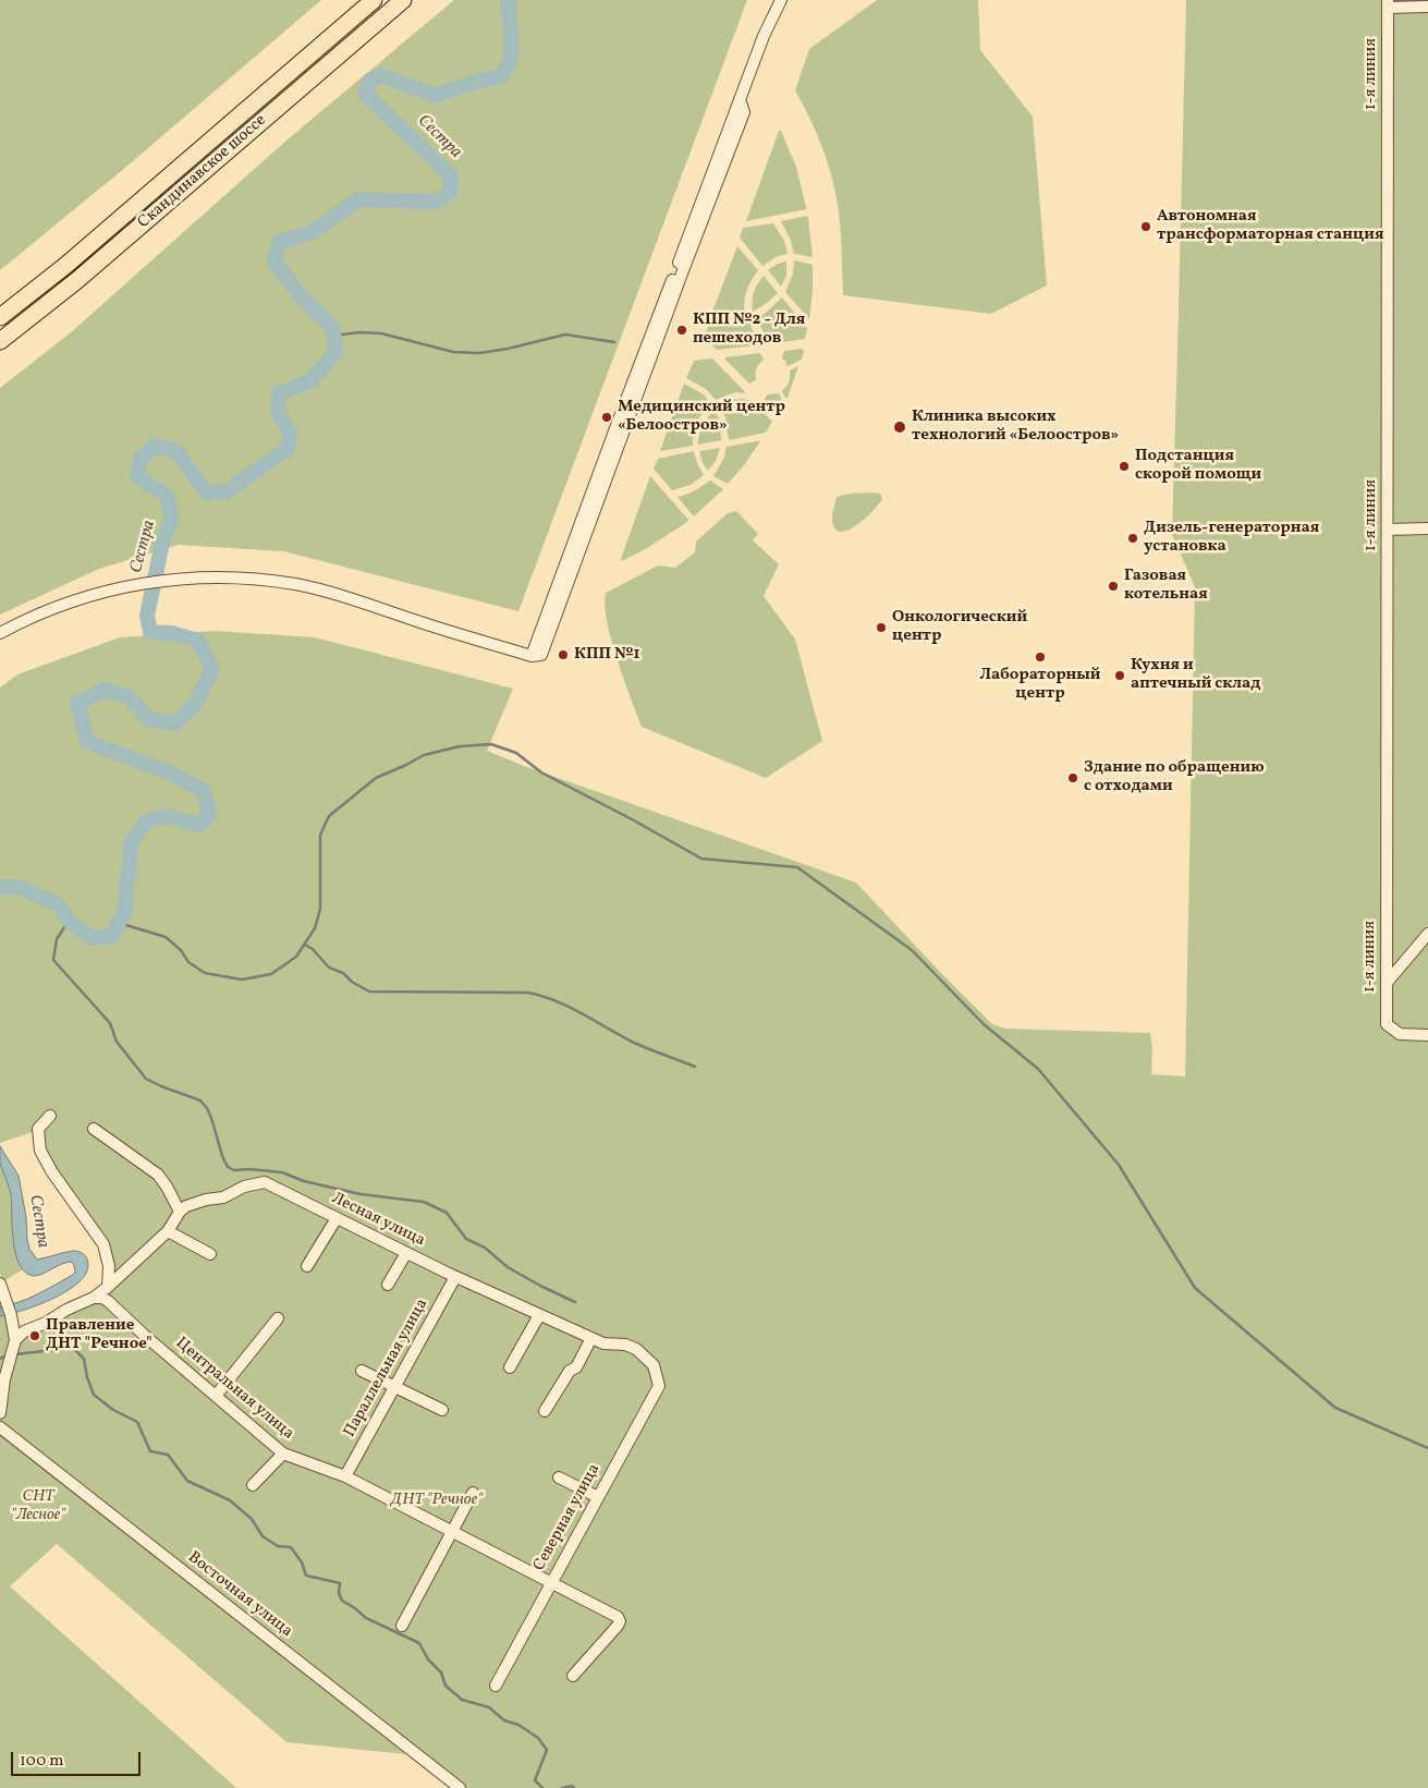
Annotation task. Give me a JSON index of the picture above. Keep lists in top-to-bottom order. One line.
{"streets":{"highway":["Скандинавское шоссе"],"street":["1-я линия","Лесная улица","Параллельная улица","Центральная улица","Северная улица","Восточная улица"]},"crossings":[["Лесная улица","Параллельная улица"],["Лесная улица","Северная улица"],["Параллельная улица","Центральная улица"],["Центральная улица","Северная улица"]],"water":["Сестра"],"parks":["СНТ \"Лесное\"","ДНТ \"Речное\""],"places":["Автономная трансформаторная станция","КПП №2 - Для пешеходов","Медицинский центр «Белоостров»","Клиника высоких технологий «Белоостров»","Подстанция скорой помощи","Дизель-генераторная установка","Газовая котельная","Онкологический центр","КПП №1","Лабораторный центр","Кухня и аптечный склад","Здание по обращению с отходами","Правление ДНТ \"Речное\""],"scale_bar":"100 m"}
